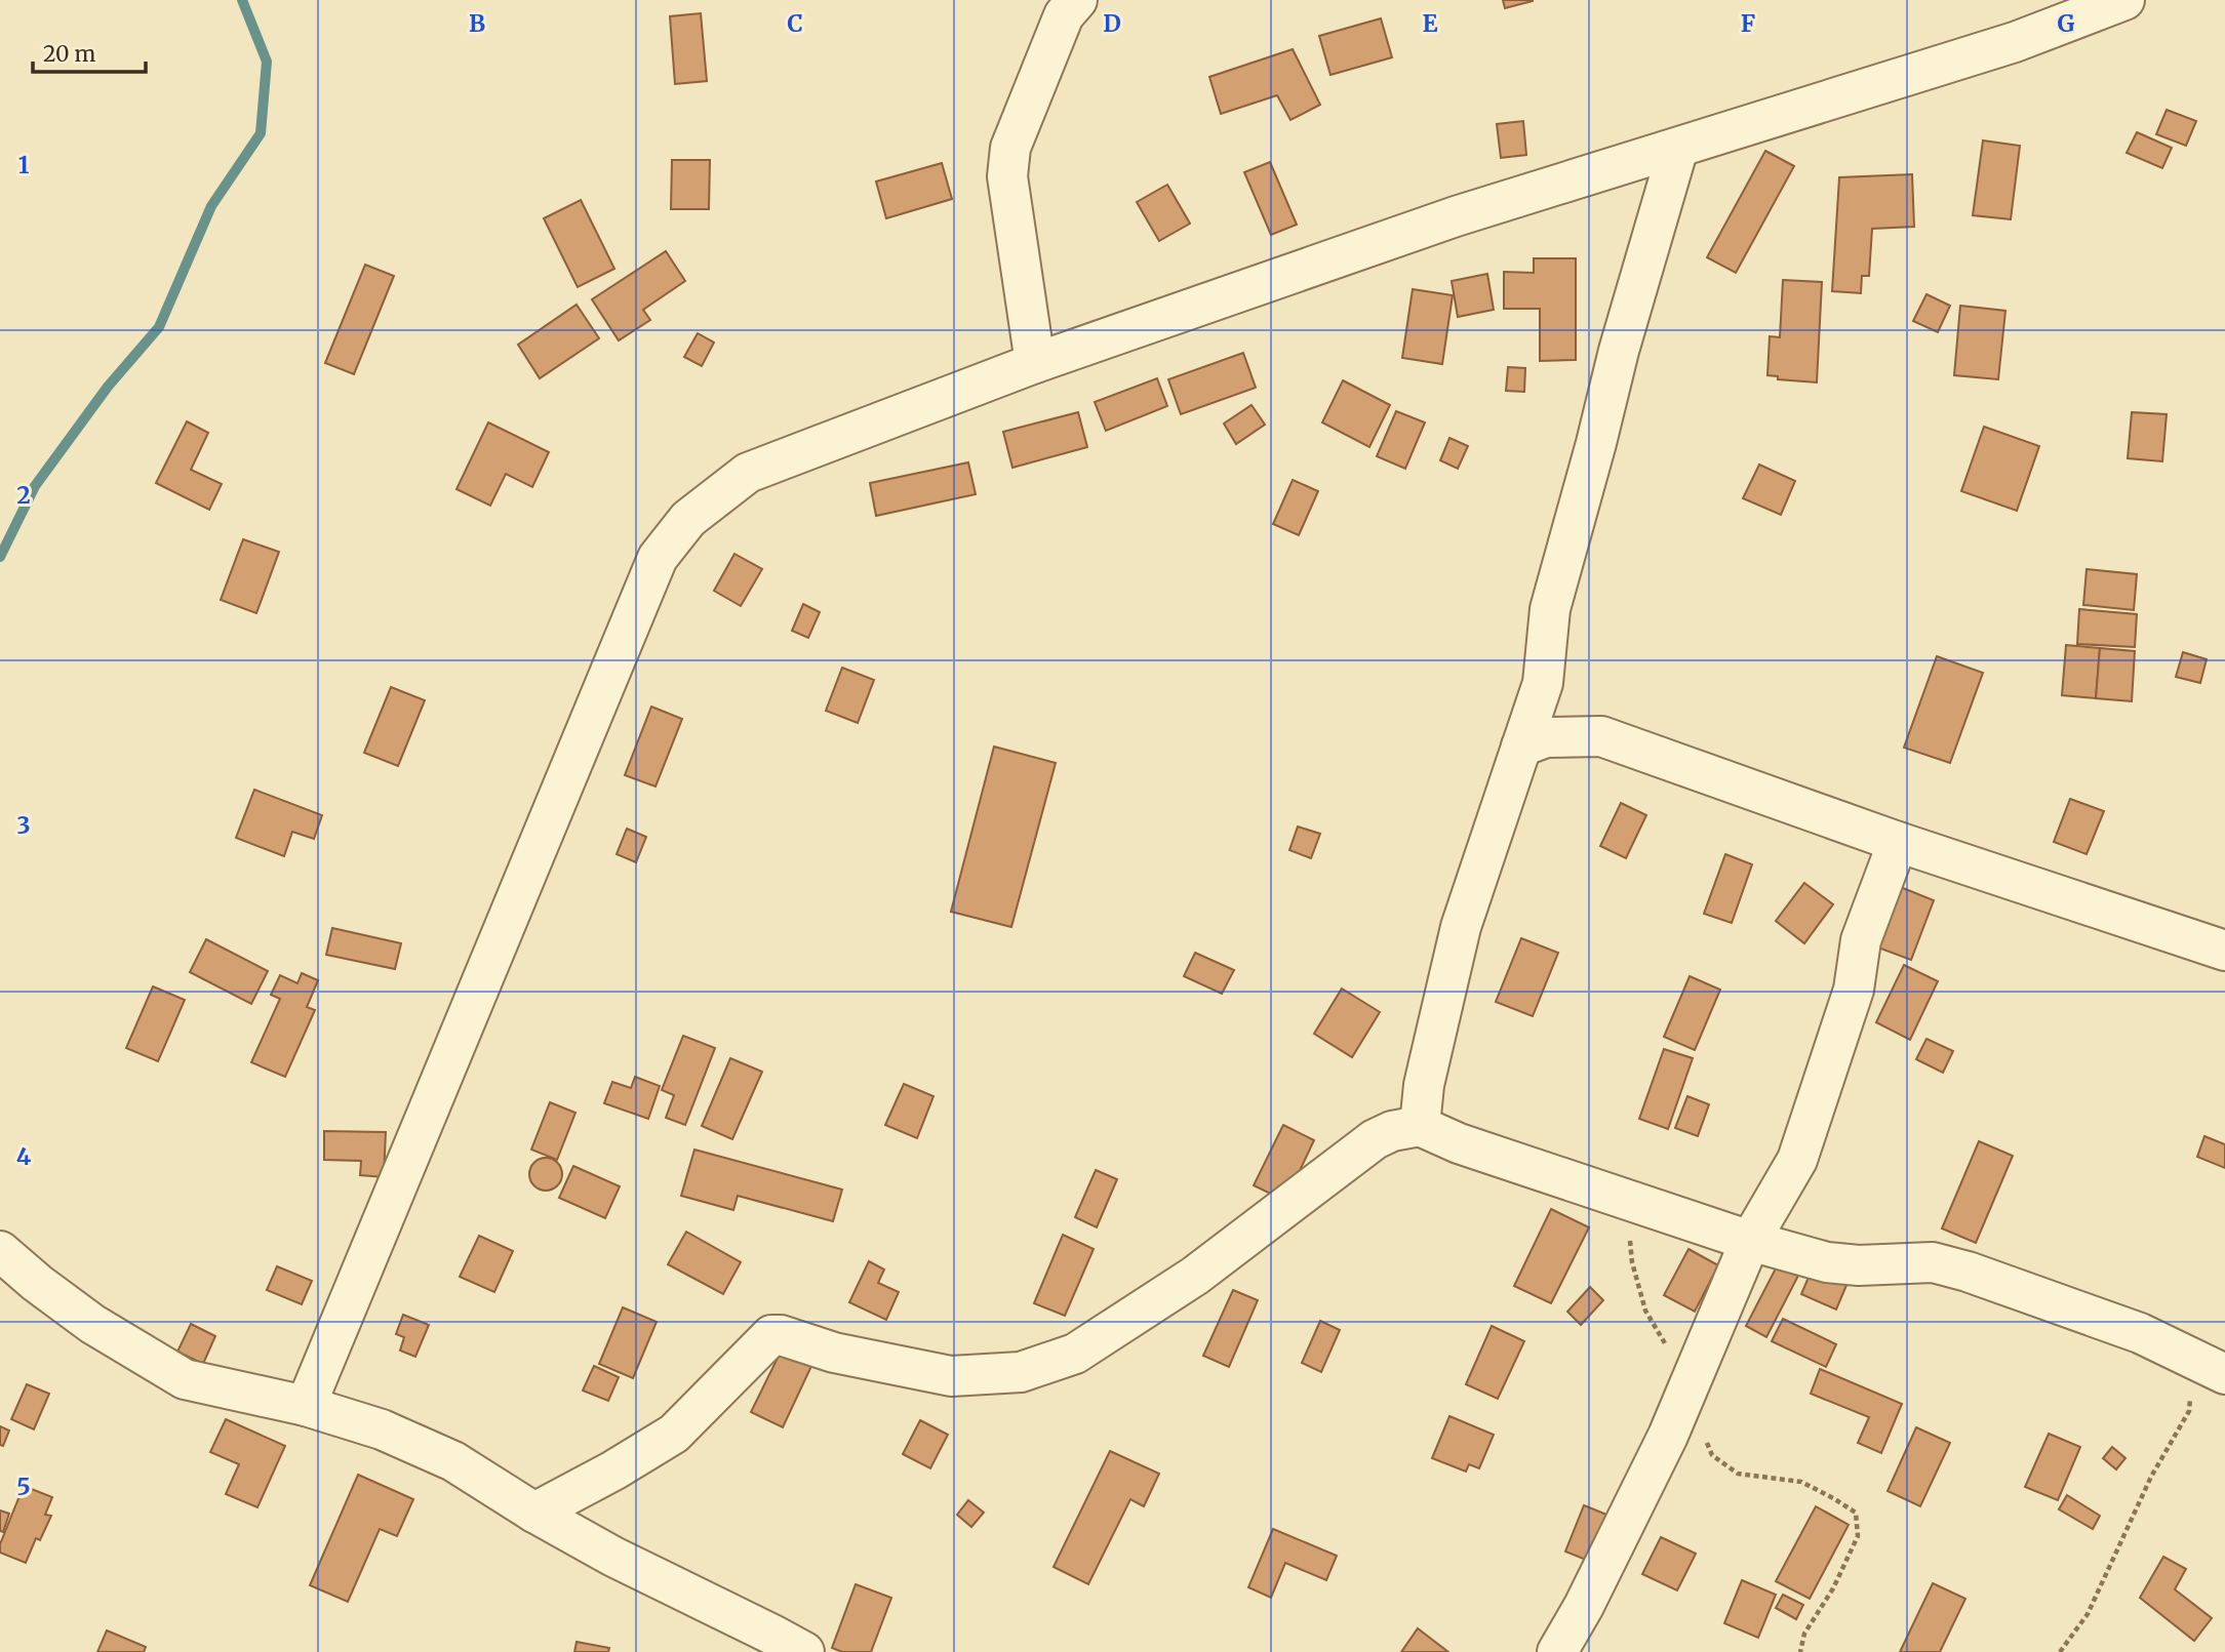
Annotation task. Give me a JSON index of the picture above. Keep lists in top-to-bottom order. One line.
{"scale_bar":"20 m","grid":{"columns":["B","C","D","E","F","G"],"rows":["1","2","3","4","5"]}}
